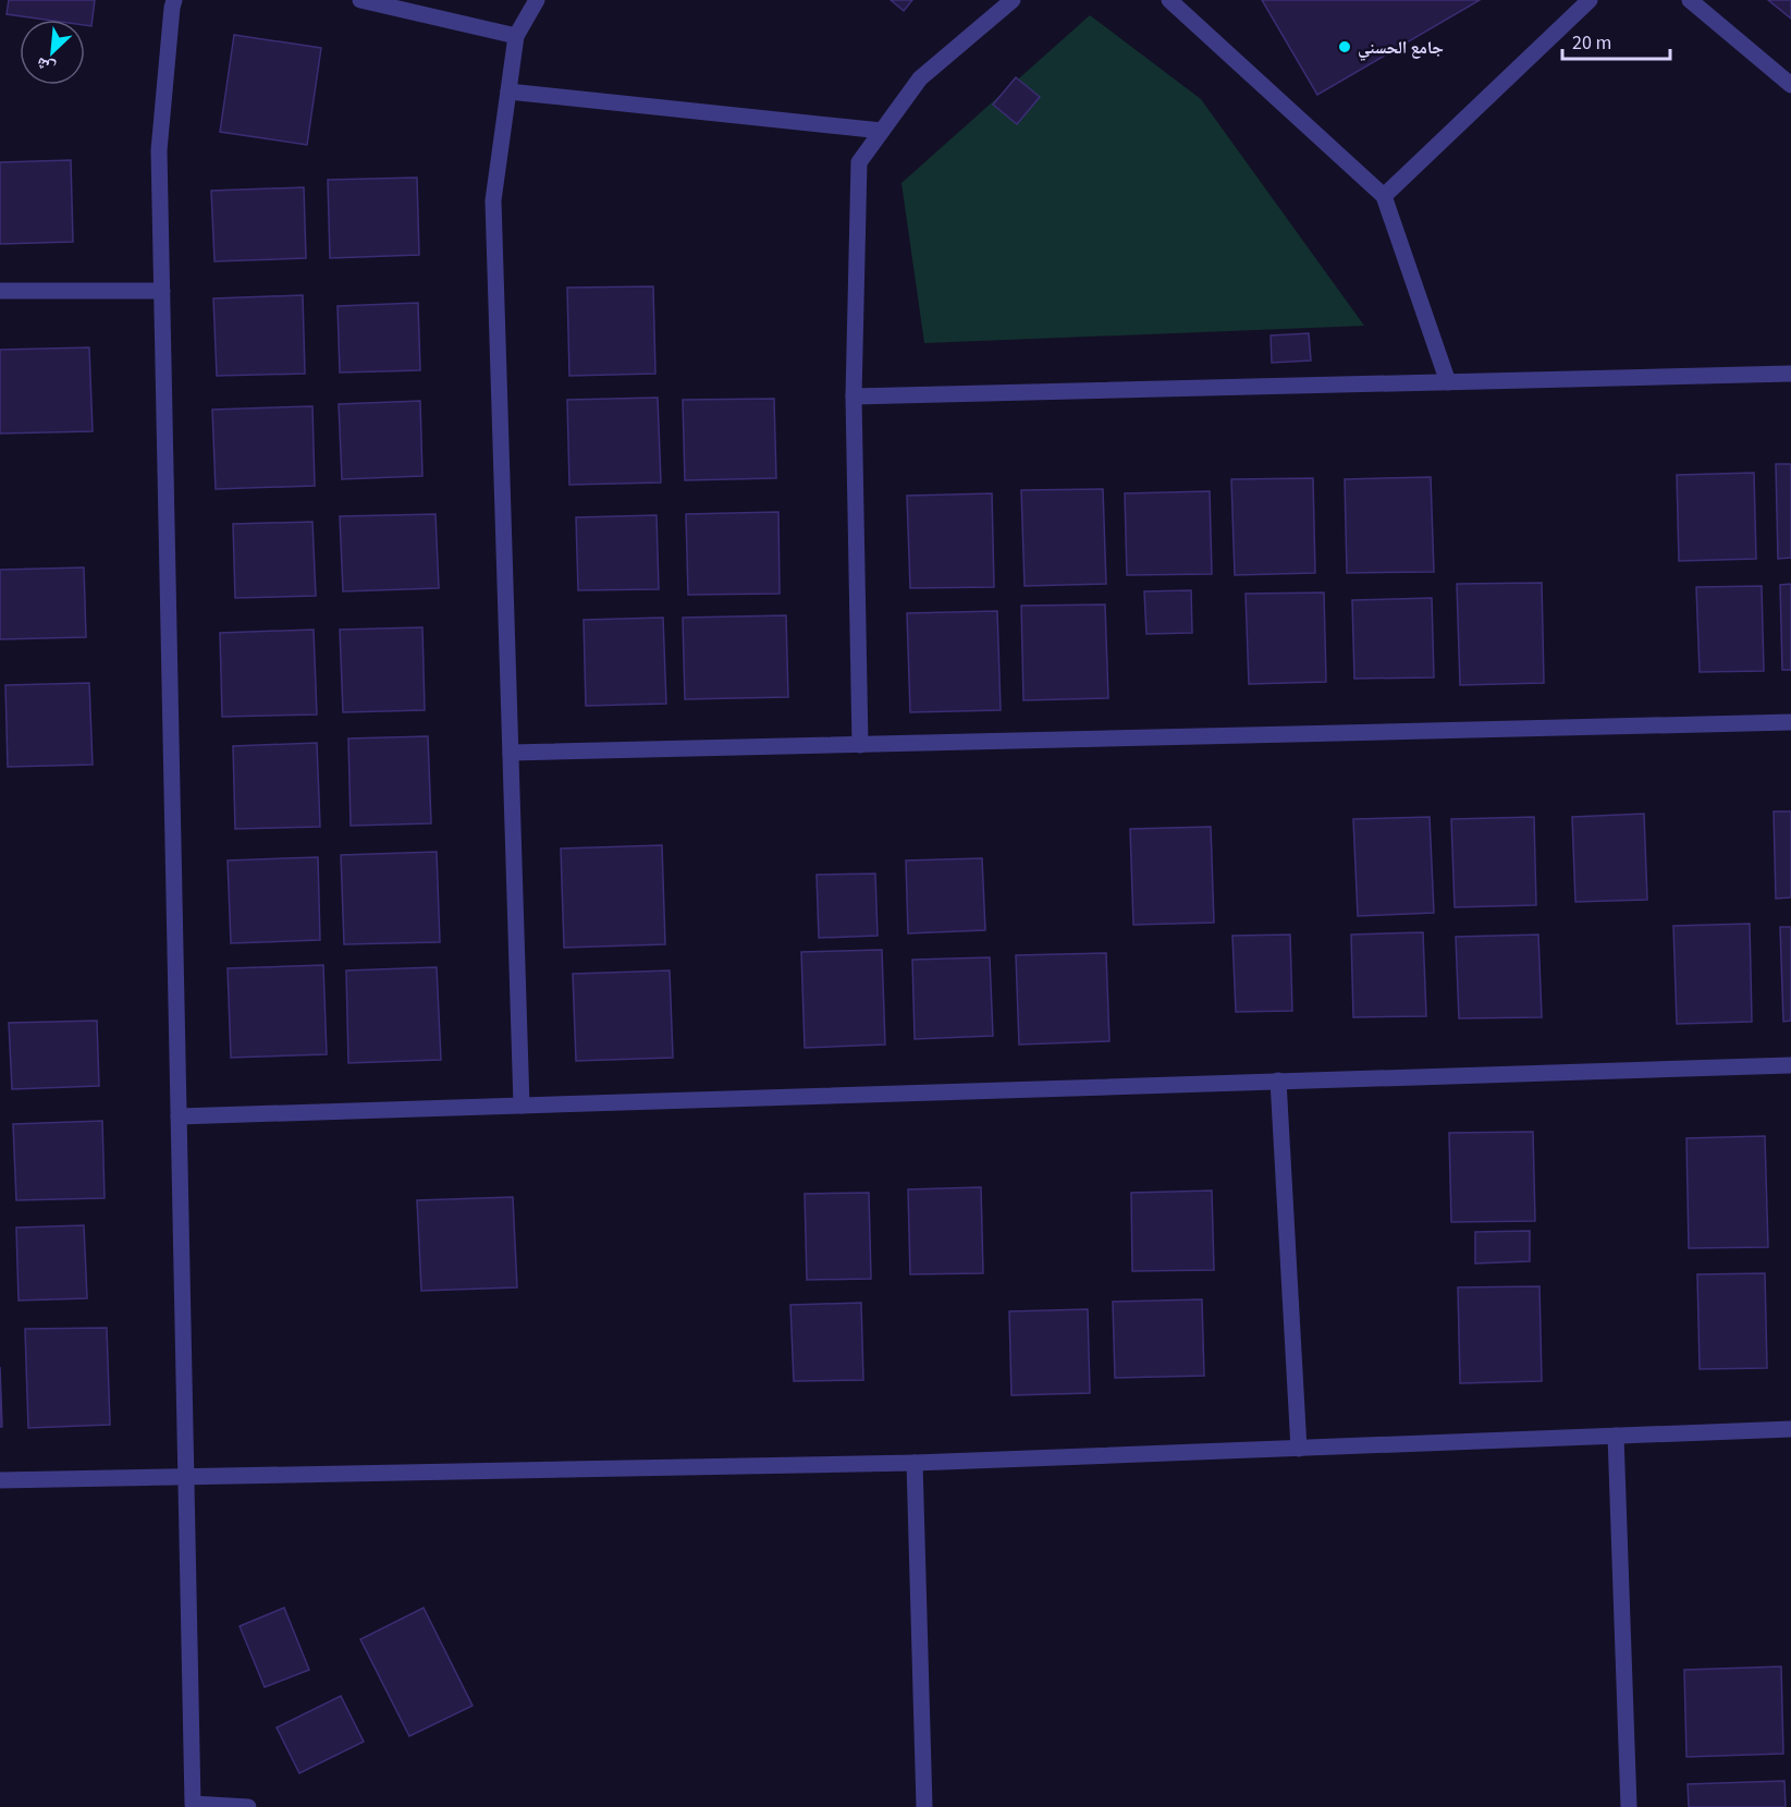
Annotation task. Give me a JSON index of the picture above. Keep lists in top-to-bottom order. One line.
{"places":["جامع الحسني"],"scale_bar":"20 m","north":"bottom left"}
